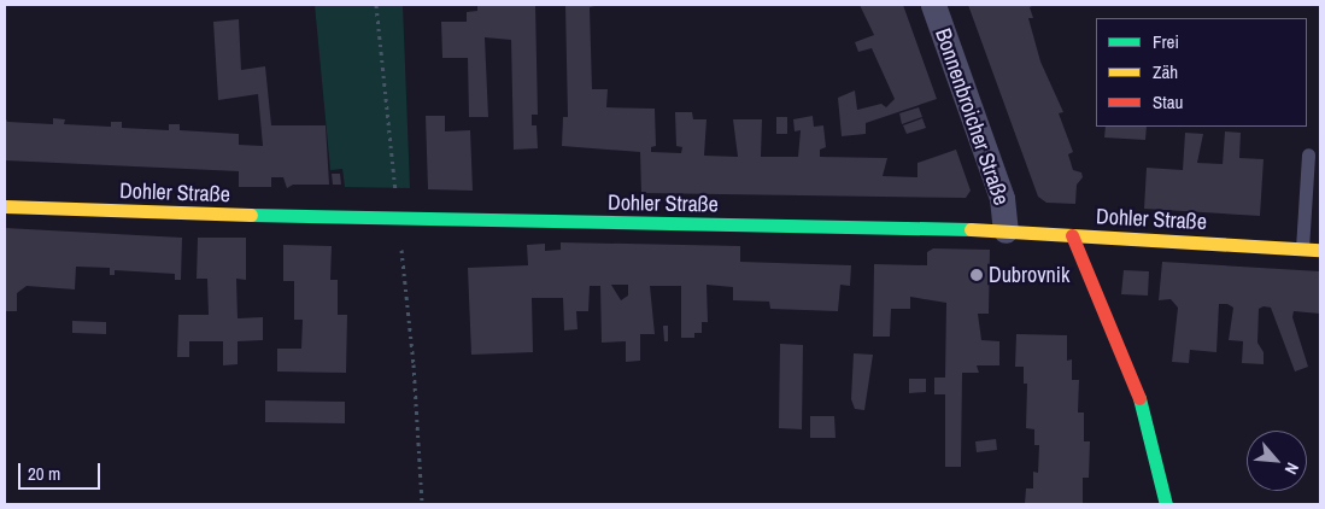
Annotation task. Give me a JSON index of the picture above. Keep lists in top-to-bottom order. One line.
{"streets":{"main road":["Dohler Straße"],"street":["Bonnenbroicher Straße"]},"crossings":[["Bonnenbroicher Straße","Dohler Straße"]],"places":["Dubrovnik"],"legend":["Frei","Zäh","Stau"],"scale_bar":"20 m","north":"bottom right"}
